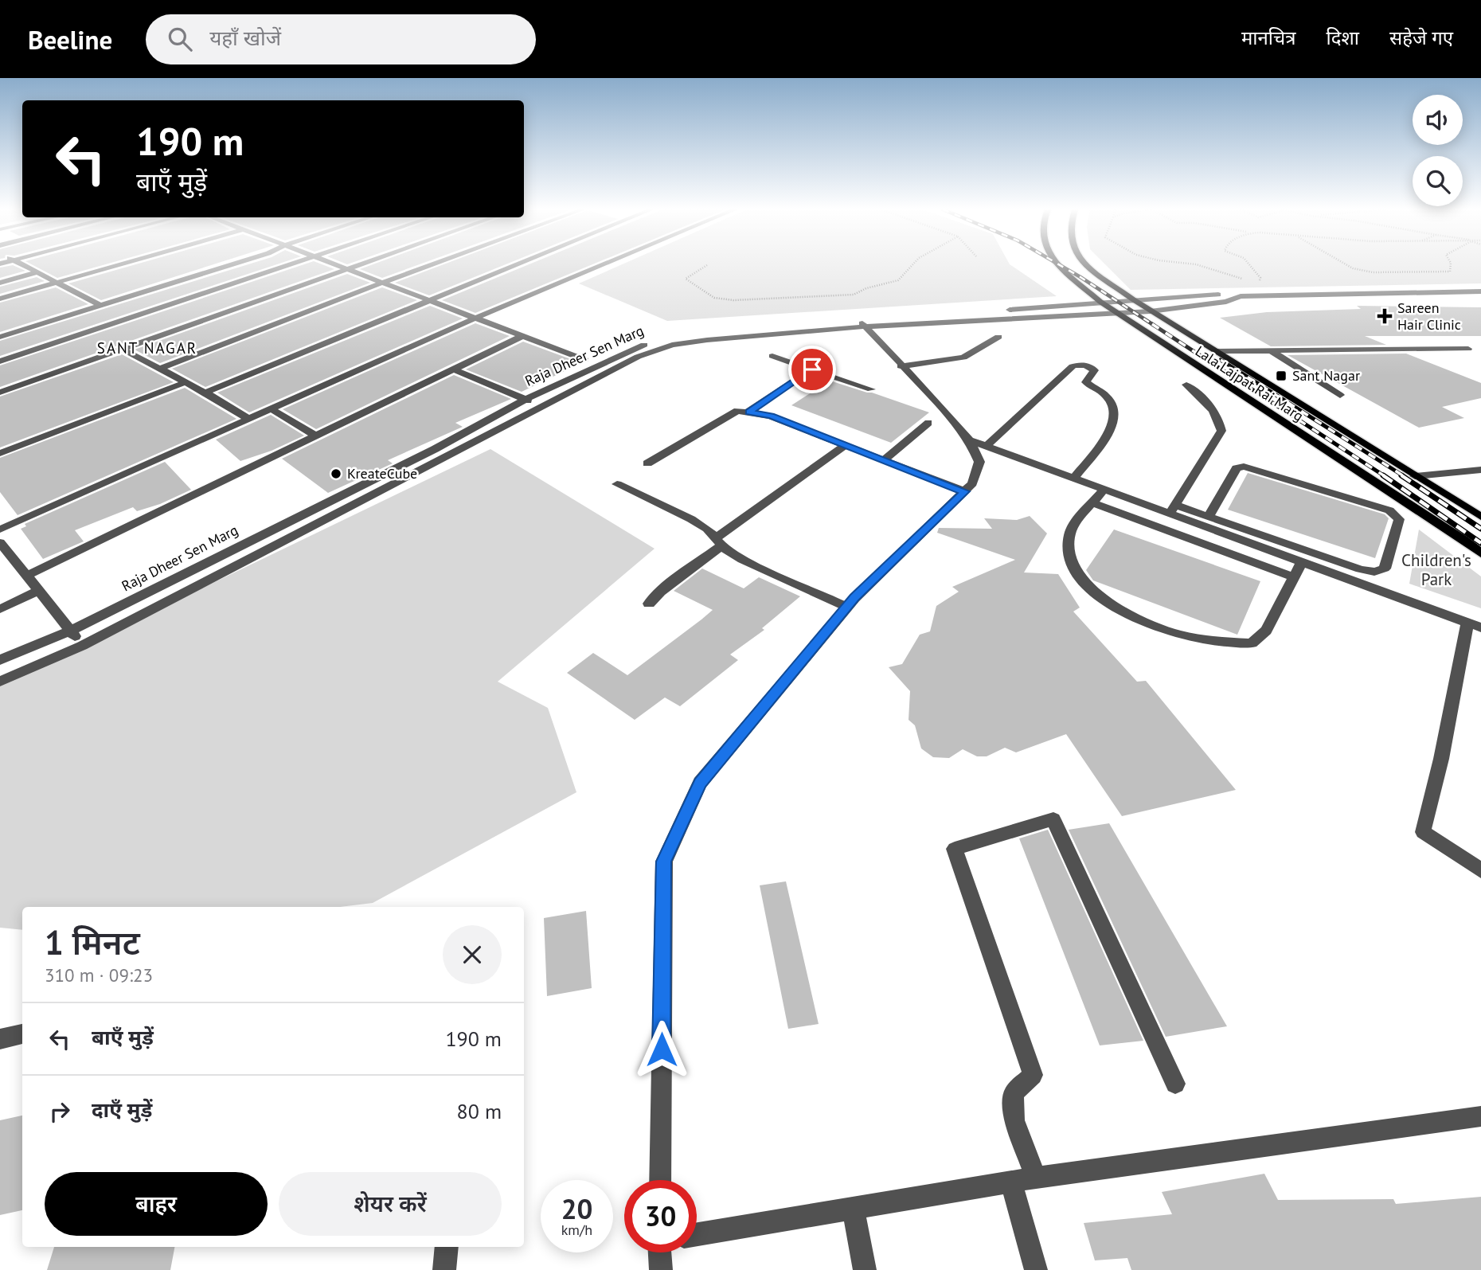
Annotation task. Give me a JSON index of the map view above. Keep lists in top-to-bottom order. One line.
{"streets":{"main road":["Lala Lajpat Rai Marg"],"street":["Raja Dheer Sen Marg"]},"crossings":[["Raja Dheer Sen Marg","Lala Lajpat Rai Marg"]],"districts":["SANT NAGAR"],"parks":["Children's Park"],"places":{"health":["Sareen Hair Clinic"],"transit":["Sant Nagar"],"other":["KreateCube"]},"page":{"header":"Beeline","search":"यहाँ खोजें","nav":["मानचित्र","दिशा","सहेजे गए"],"turn":["190 m","बाएँ मुड़ें"],"heading":["1 मिनट","310 m · 09:23"],"list":[{"name":"बाएँ मुड़ें","value":"190 m"},{"name":"दाएँ मुड़ें","value":"80 m"}],"buttons":["बाहर","शेयर करें"],"speed":"20 km/h","limit":"30"}}
